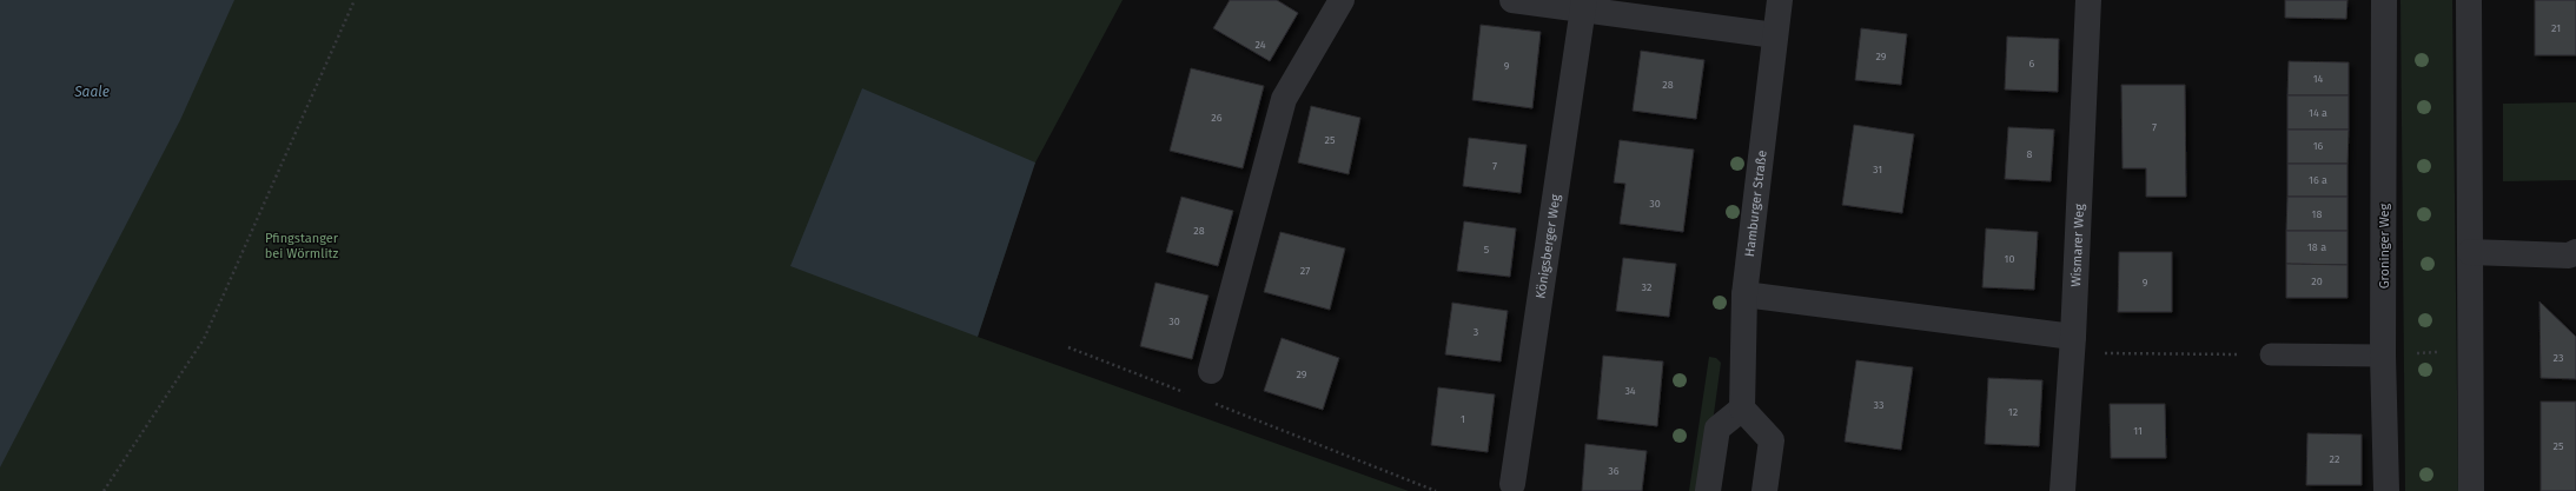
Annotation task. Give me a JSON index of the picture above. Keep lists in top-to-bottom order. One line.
{"streets":{"street":["Hamburger Straße","Königsberger Weg","Wismarer Weg","Groninger Weg"]},"water":["Saale"],"parks":["Pfingstanger bei Wörmlitz"],"house_numbers":["21","24","29","6","9","14","28","14 a","26","7","25","16","8","7","31","16 a","30","18","28","18 a","5","10","27","20","9","32","30","3","23","29","34","33","12","1","11","25","22","36"]}
